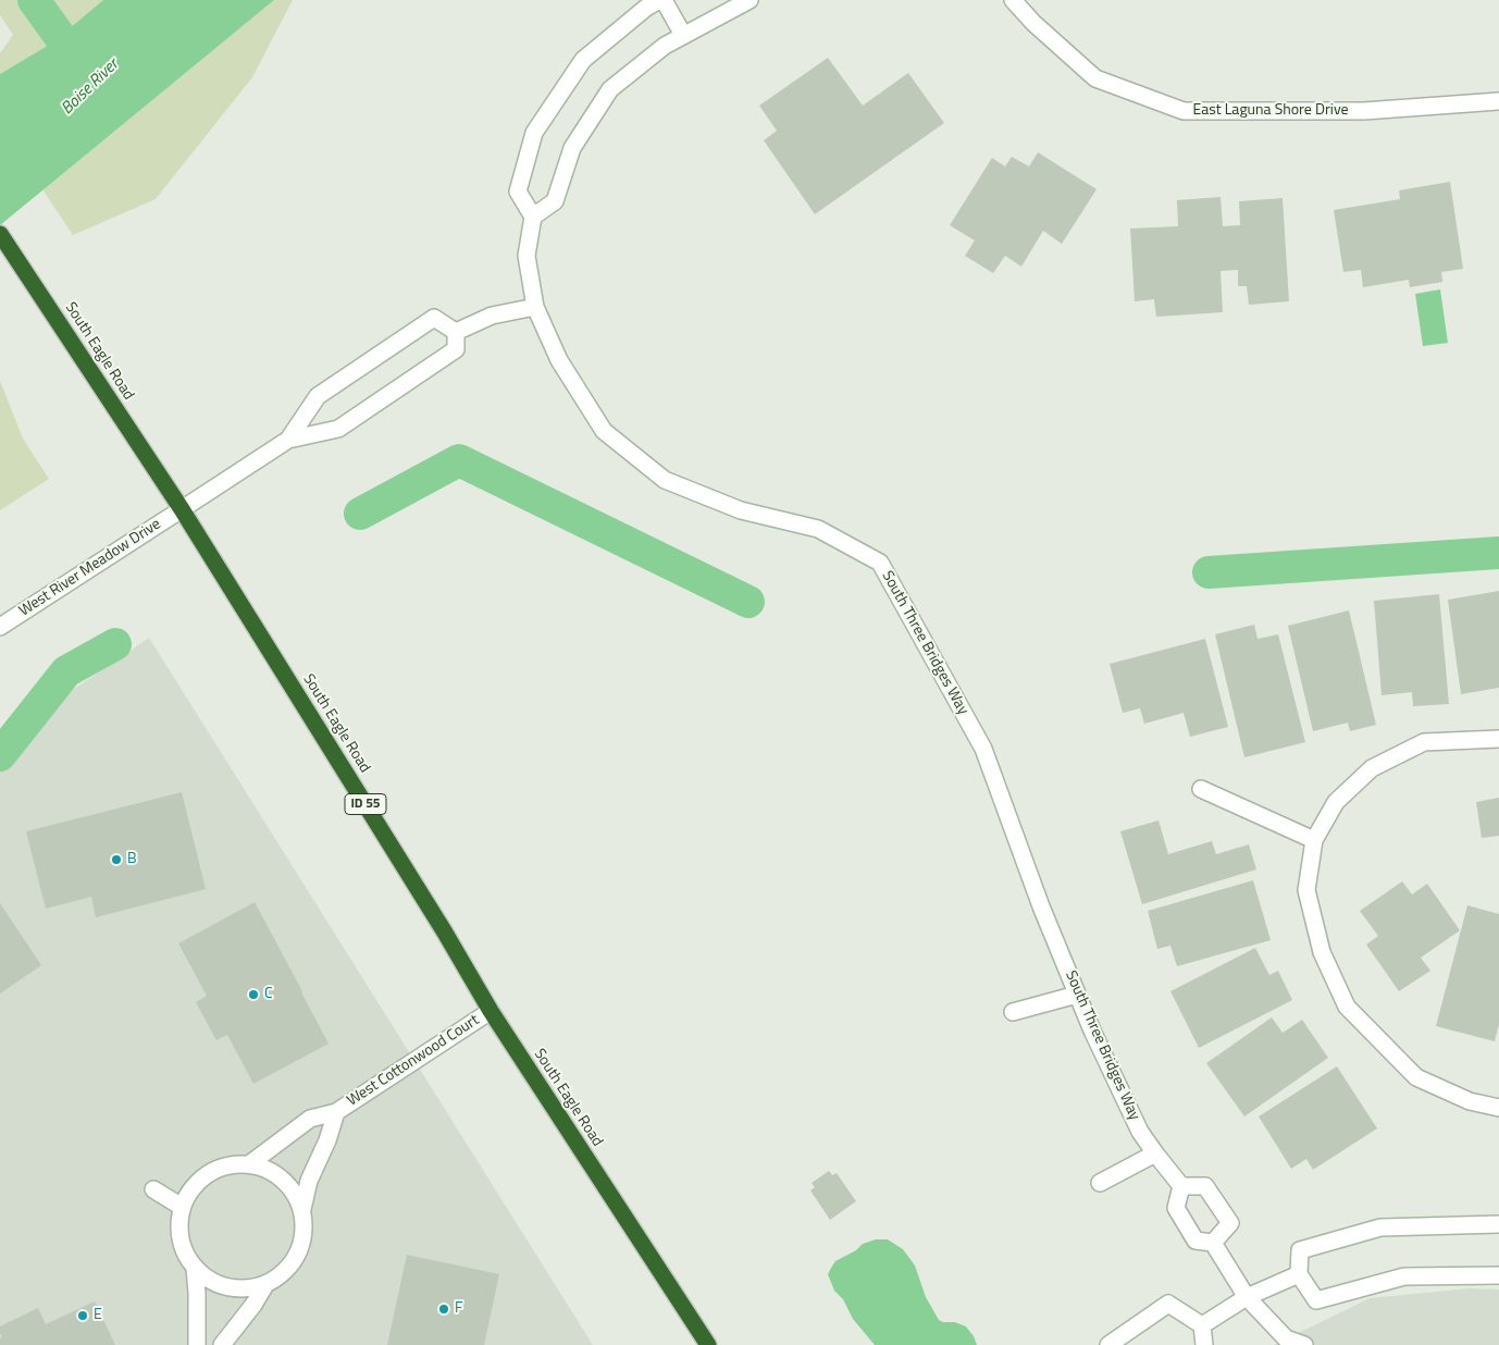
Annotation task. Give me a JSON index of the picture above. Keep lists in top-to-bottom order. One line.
{"streets":{"highway":["South Eagle Road","ID 55"],"street":["East Laguna Shore Drive","West River Meadow Drive","South Three Bridges Way","West Cottonwood Court"]},"crossings":[["South Eagle Road","West River Meadow Drive"],["South Eagle Road","West Cottonwood Court"]],"water":["Boise River"],"places":["B","C","F","E"]}
